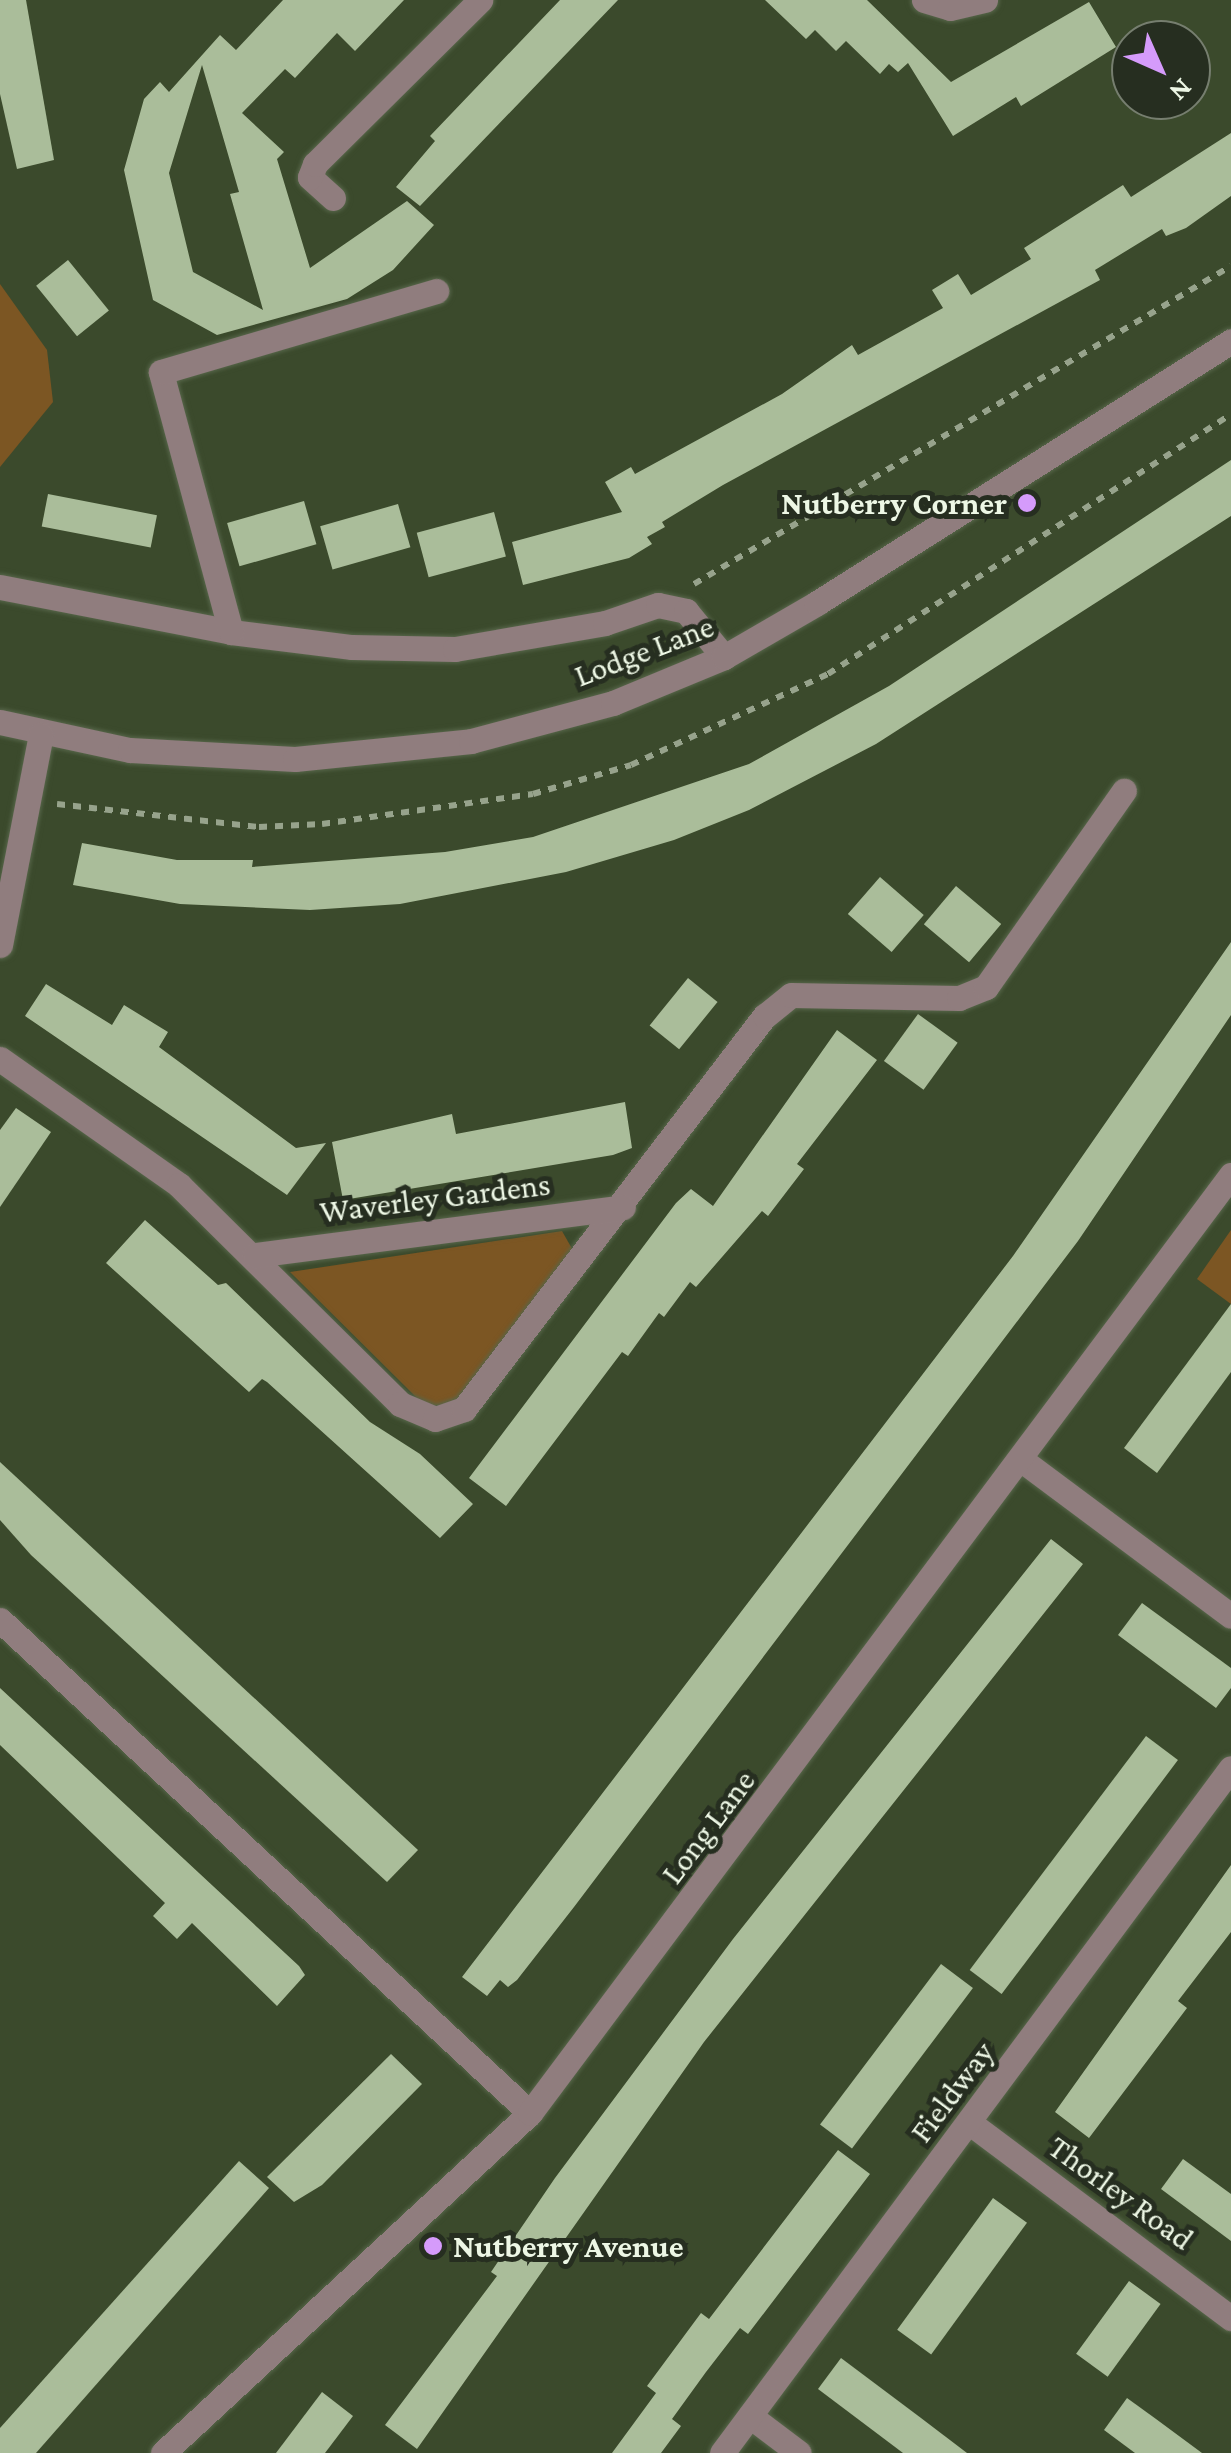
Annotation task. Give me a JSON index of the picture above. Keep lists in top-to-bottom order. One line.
{"streets":{"street":["Lodge Lane","Waverley Gardens","Long Lane","Fieldway","Thorley Road"]},"crossings":[["Fieldway","Thorley Road"]],"places":["Nutberry Corner","Nutberry Avenue"],"north":"bottom right"}
